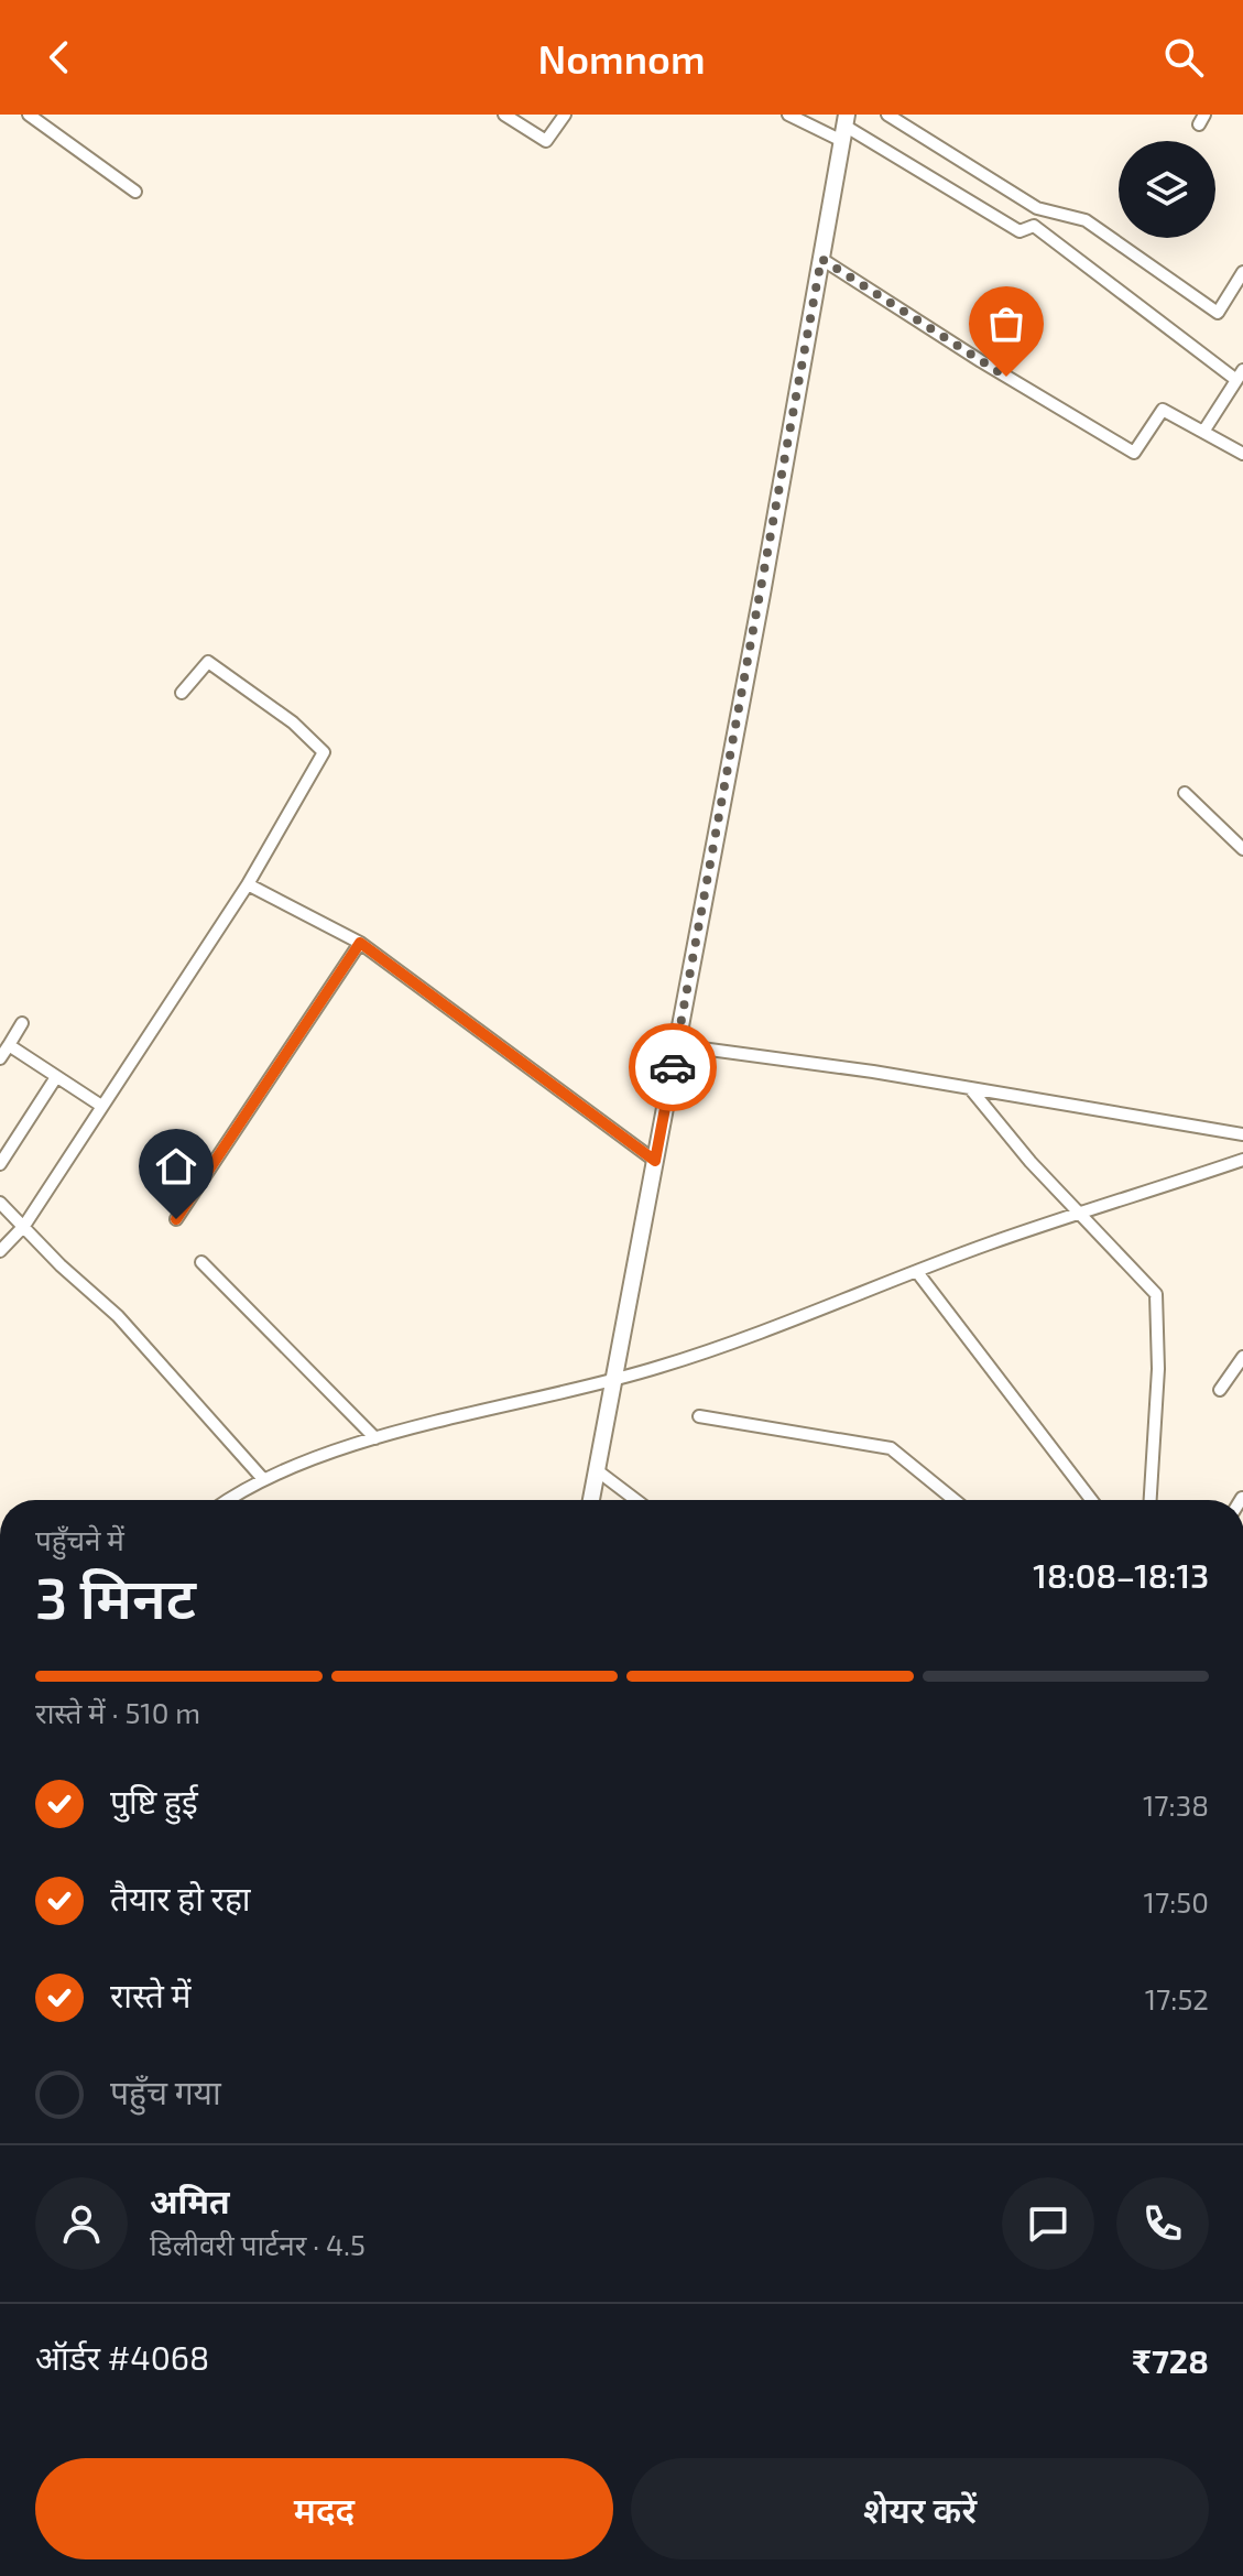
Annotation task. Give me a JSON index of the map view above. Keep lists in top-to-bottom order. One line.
{"page":{"header":"Nomnom","heading":["3 मिनट","पहुँचने में","18:08–18:13"],"panel":["अमित","डिलीवरी पार्टनर · 4.5","ऑर्डर #4068","₹728"],"bar":"रास्ते में · 510 m","list":[["पुष्टि हुई","17:38"],["तैयार हो रहा","17:50"],["रास्ते में","17:52"],"पहुँच गया"],"buttons":["मदद","शेयर करें"]}}
